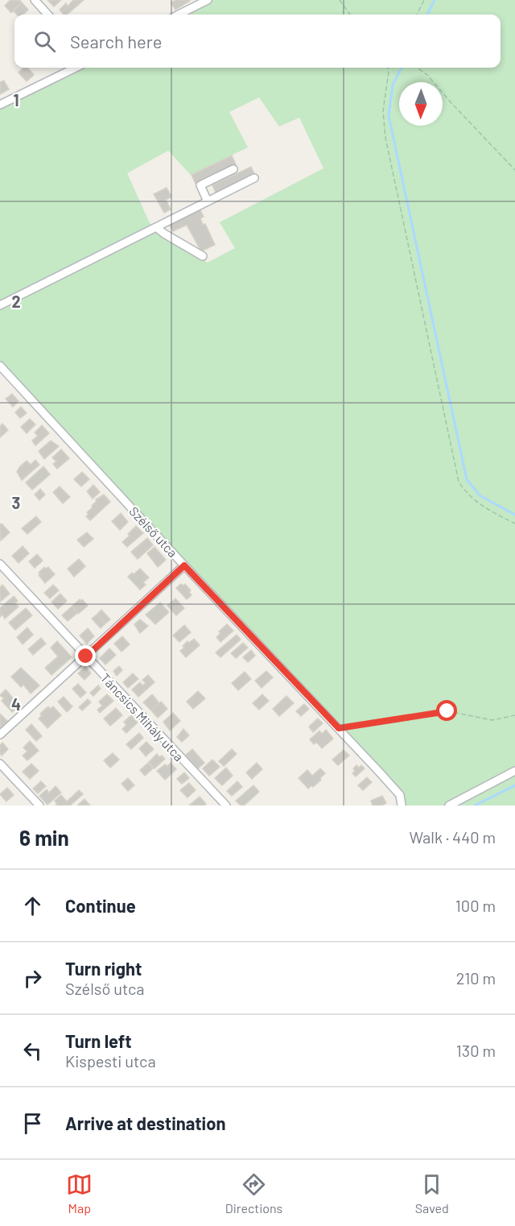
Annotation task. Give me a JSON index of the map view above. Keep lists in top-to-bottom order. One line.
{"streets":{"street":["Szélső utca","Táncsics Mihály utca"]},"north":"bottom","page":{"search":"Search here","heading":["6 min","Walk · 440 m"],"list":[["Continue","100 m"],["Turn right","Szélső utca","210 m"],["Turn left","Kispesti utca","130 m"],"Arrive at destination"],"nav":["Map","Directions","Saved"]},"grid":{"rows":["1","2","3","4"]}}
